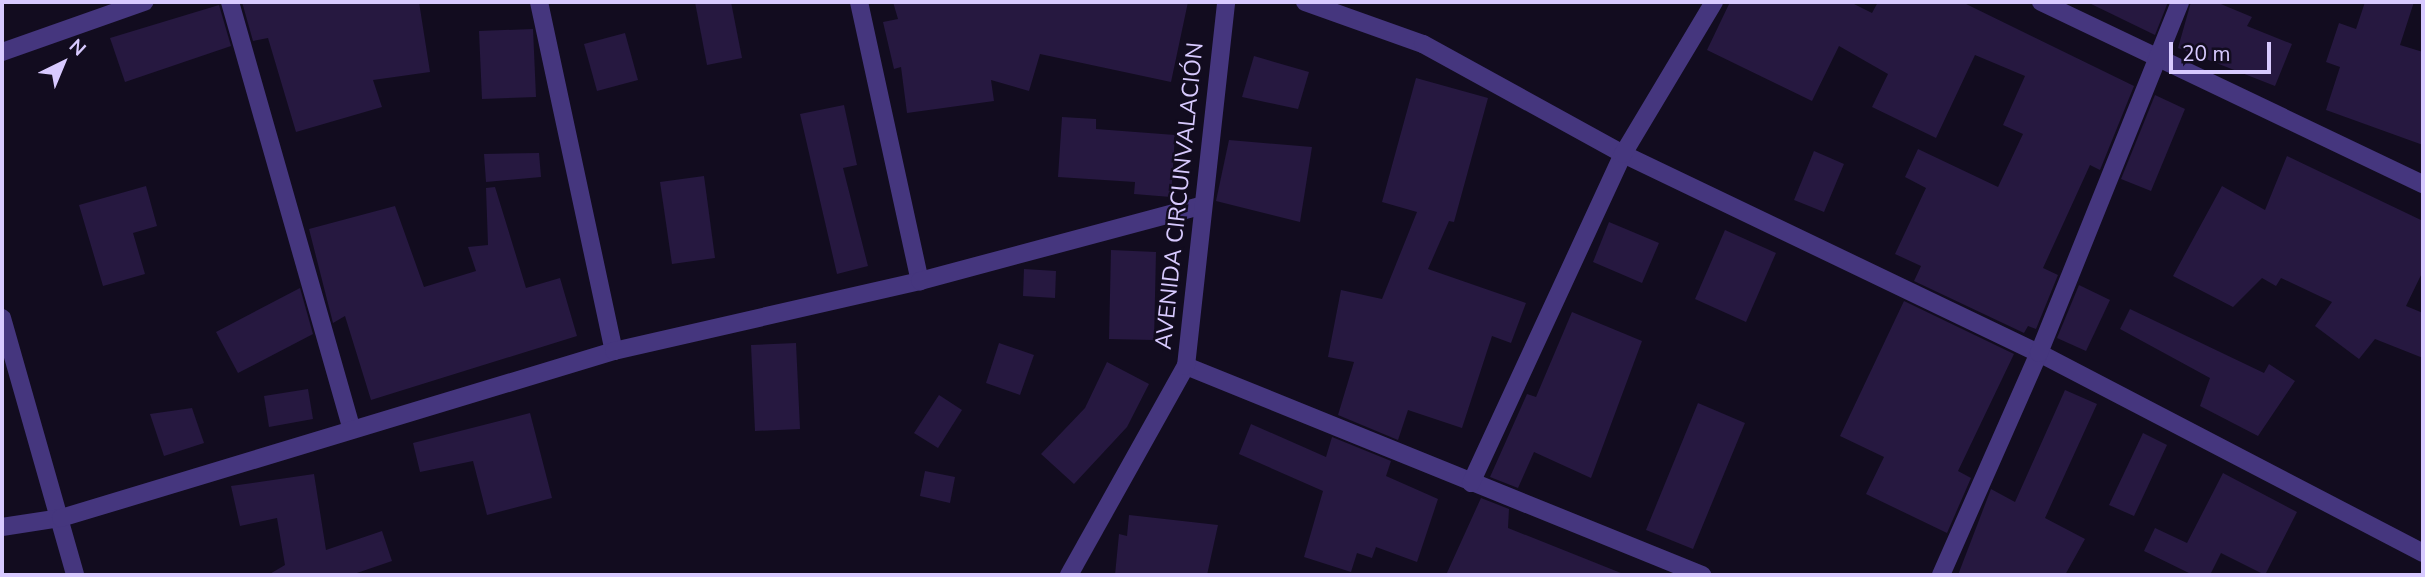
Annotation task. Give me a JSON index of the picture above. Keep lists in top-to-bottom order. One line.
{"streets":{"street":["AVENIDA CIRCUNVALACIÓN"]},"scale_bar":"20 m","north":"top right"}
